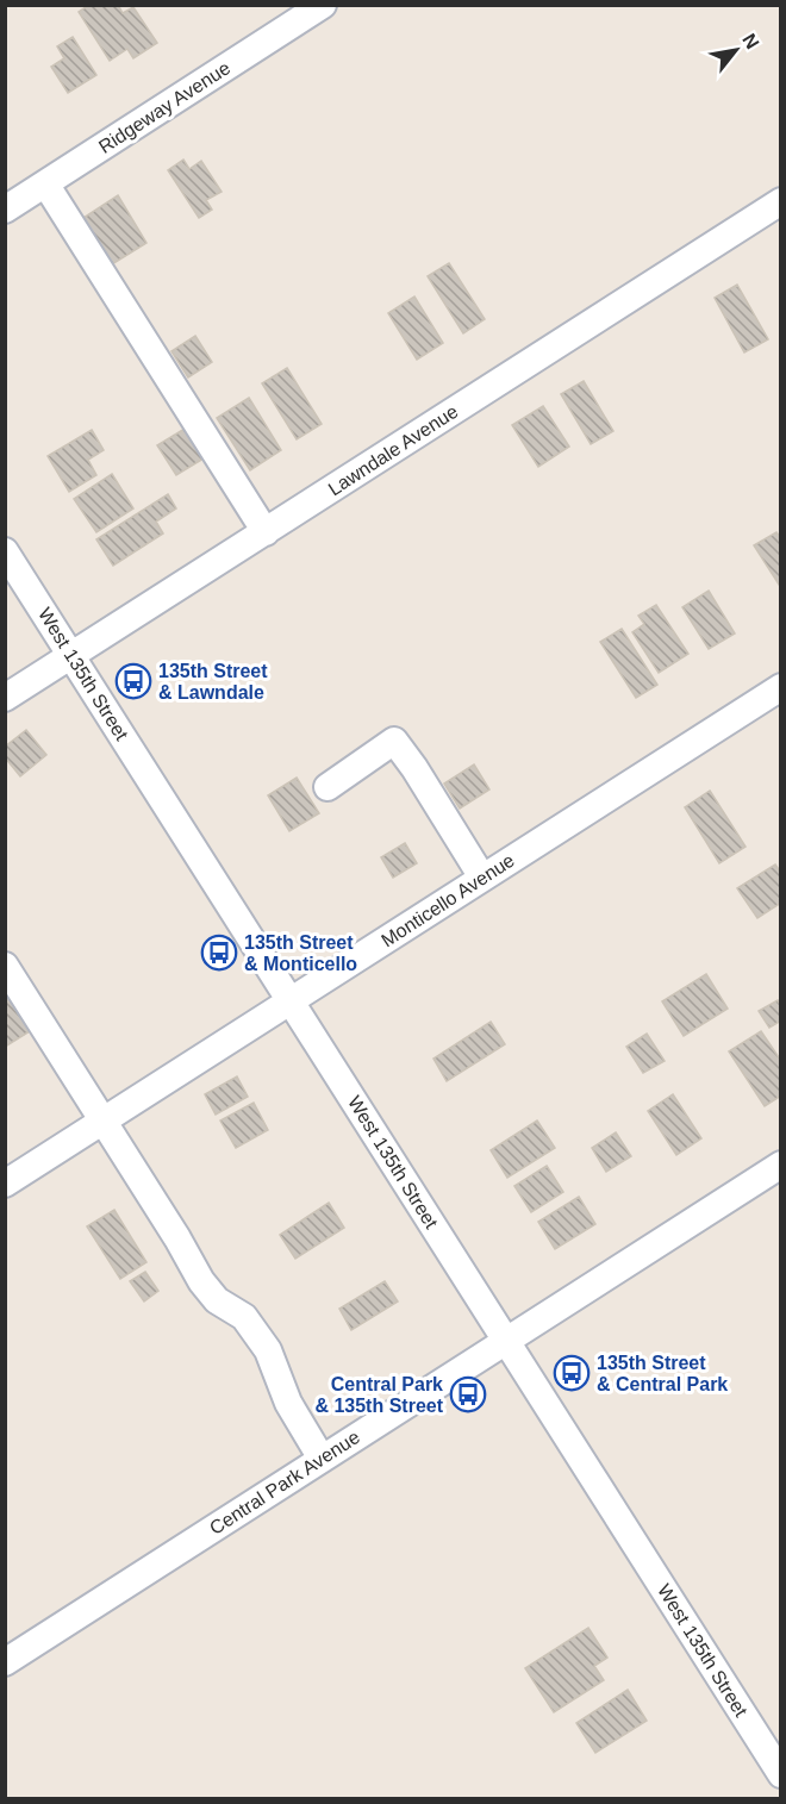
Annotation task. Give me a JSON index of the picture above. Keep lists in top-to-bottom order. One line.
{"streets":{"street":["Ridgeway Avenue","Lawndale Avenue","West 135th Street","Monticello Avenue","Central Park Avenue"]},"crossings":[["Lawndale Avenue","West 135th Street"],["West 135th Street","Monticello Avenue"],["West 135th Street","Central Park Avenue"]],"places":{"bus stop":["135th Street & Lawndale","135th Street & Monticello","135th Street & Central Park","Central Park & 135th Street"]},"north":"top right"}
